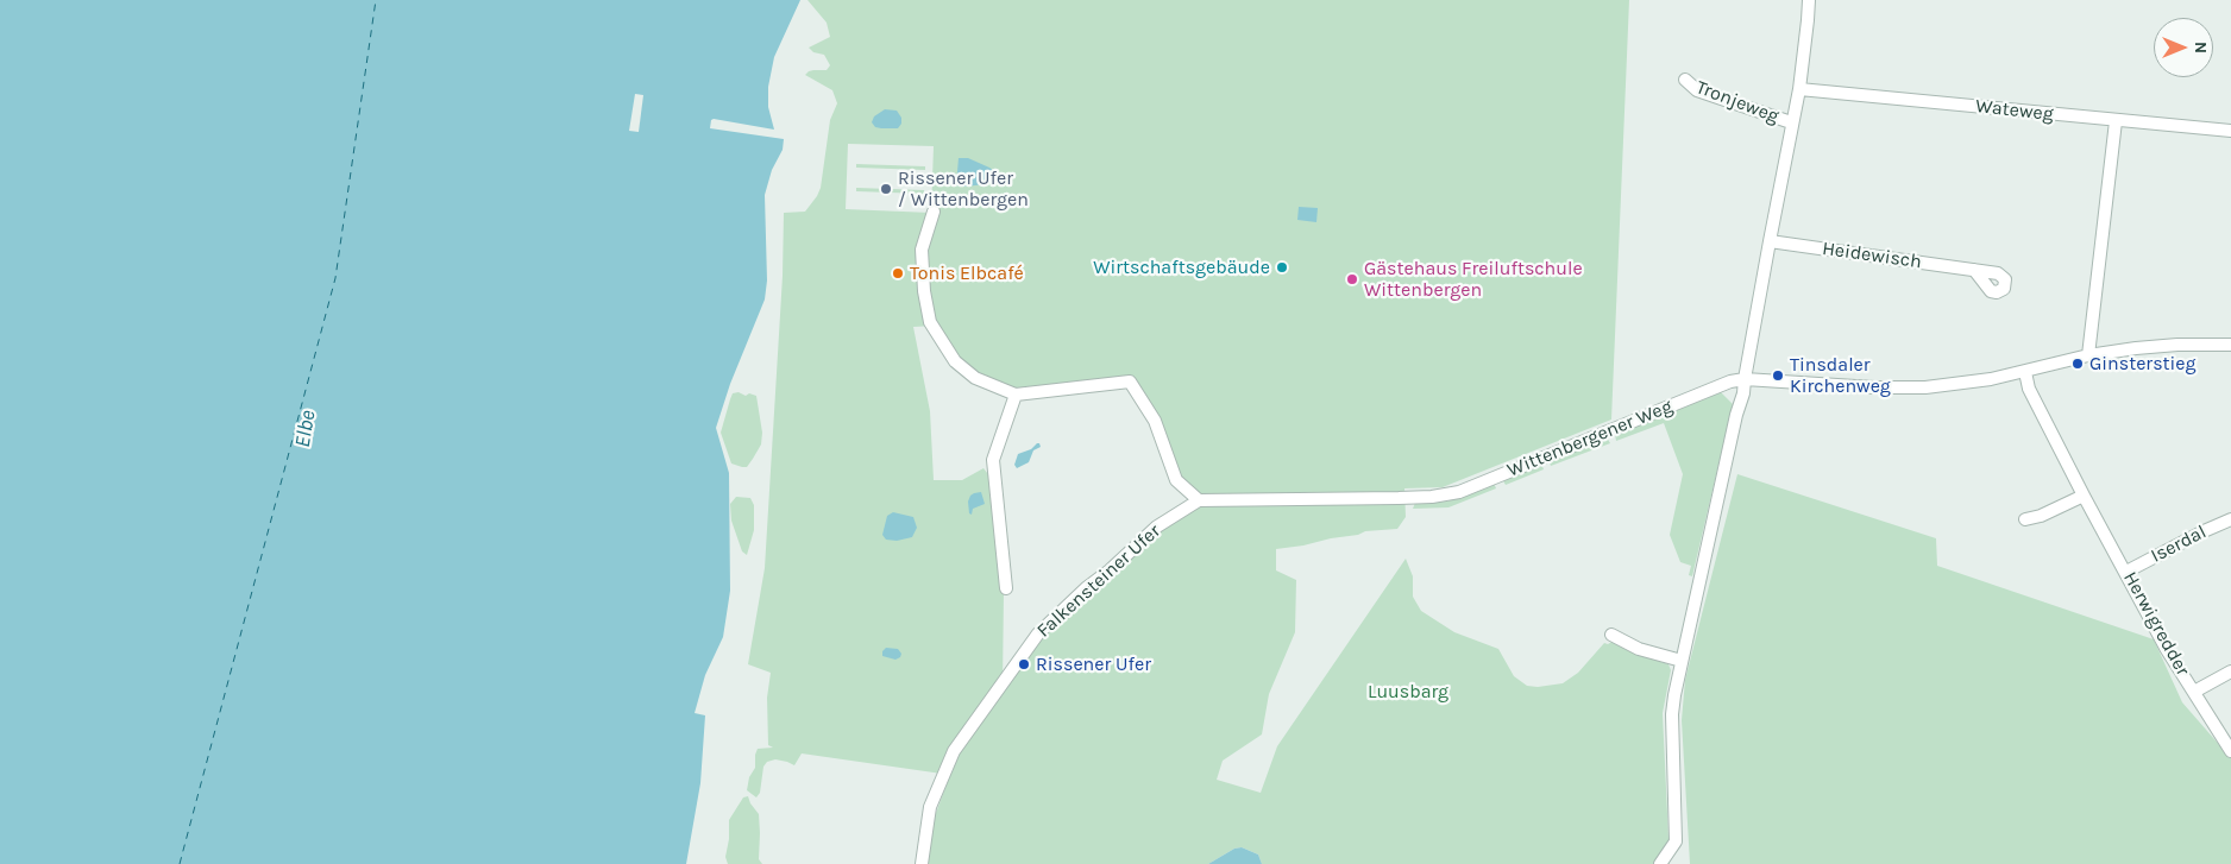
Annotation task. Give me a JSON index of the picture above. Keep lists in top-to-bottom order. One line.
{"streets":{"street":["Tronjeweg","Wateweg","Heidewisch","Wittenbergener Weg","Iserdal","Falkensteiner Ufer","Herwigredder"]},"crossings":[["Wittenbergener Weg","Falkensteiner Ufer"],["Wittenbergener Weg","Herwigredder"],["Iserdal","Herwigredder"]],"water":["Elbe"],"parks":["Luusbarg"],"places":["Rissener Ufer / Wittenbergen","Wirtschaftsgebäude","Tonis Elbcafé","Gästehaus Freiluftschule Wittenbergen","Ginsterstieg","Tinsdaler Kirchenweg","Rissener Ufer"],"north":"right"}
